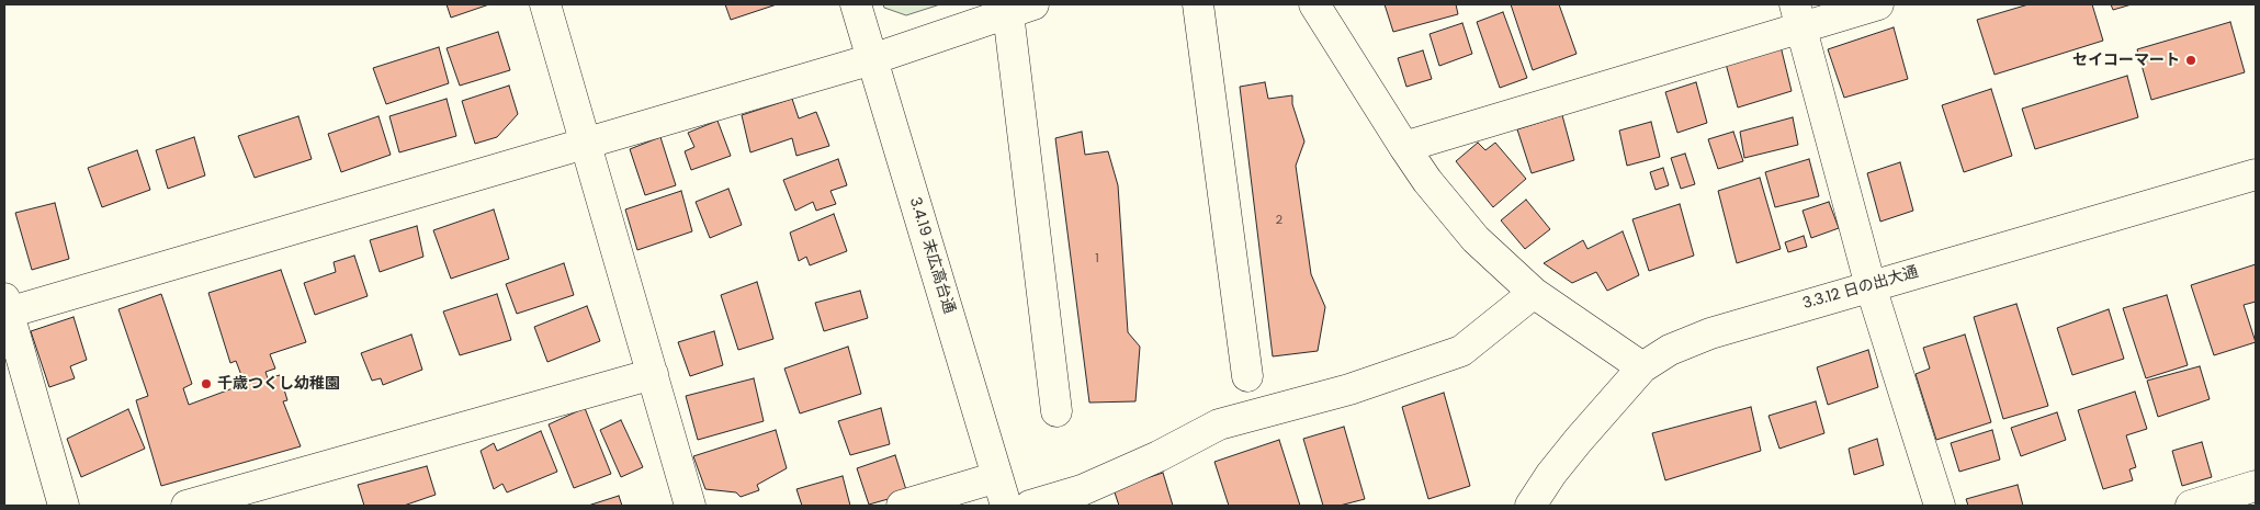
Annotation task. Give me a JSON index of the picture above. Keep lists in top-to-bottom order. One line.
{"streets":{"street":["3.4.19 末広高台通","3.3.12 日の出大通"]},"places":["セイコーマート","千歳つくし幼稚園"],"house_numbers":["2","1"]}
